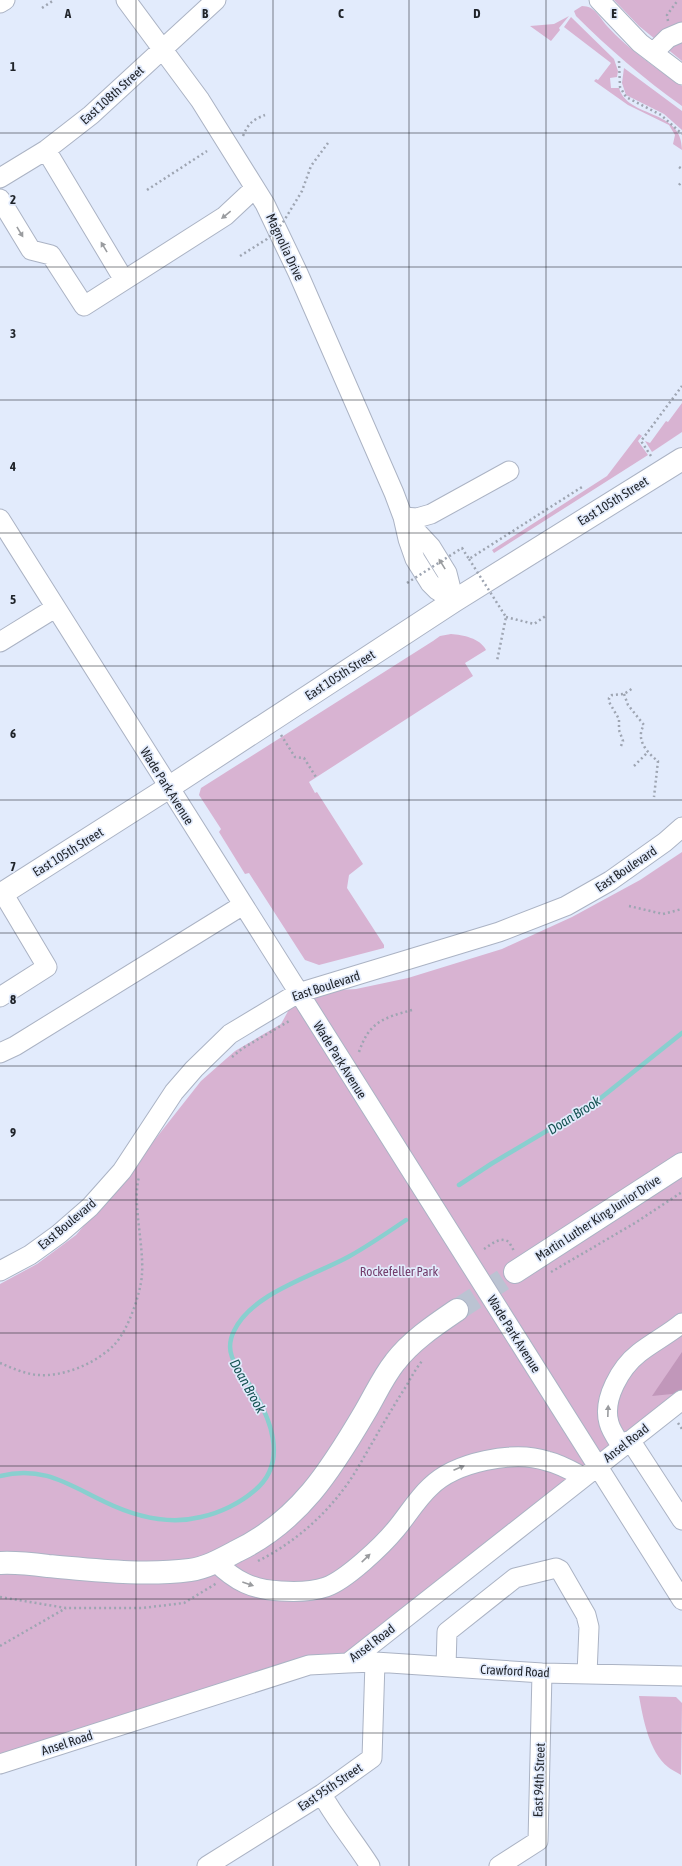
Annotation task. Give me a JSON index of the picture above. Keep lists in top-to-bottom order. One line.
{"streets":{"main road":["East 105th Street","Martin Luther King Junior Drive"],"street":["East 108th Street","Magnolia Drive","Wade Park Avenue","East Boulevard","Ansel Road","Crawford Road","East 94th Street","East 95th Street"]},"crossings":[["East 108th Street","Magnolia Drive"],["Magnolia Drive","East 105th Street"],["East 105th Street","Wade Park Avenue"],["Wade Park Avenue","East Boulevard"],["Wade Park Avenue","Ansel Road"],["Ansel Road","Crawford Road"],["Crawford Road","East 94th Street"],["Crawford Road","East 95th Street"]],"water":["Doan Brook"],"parks":["Rockefeller Park"],"grid":{"columns":["A","B","C","D","E"],"rows":["1","2","3","4","5","6","7","8","9"]}}
